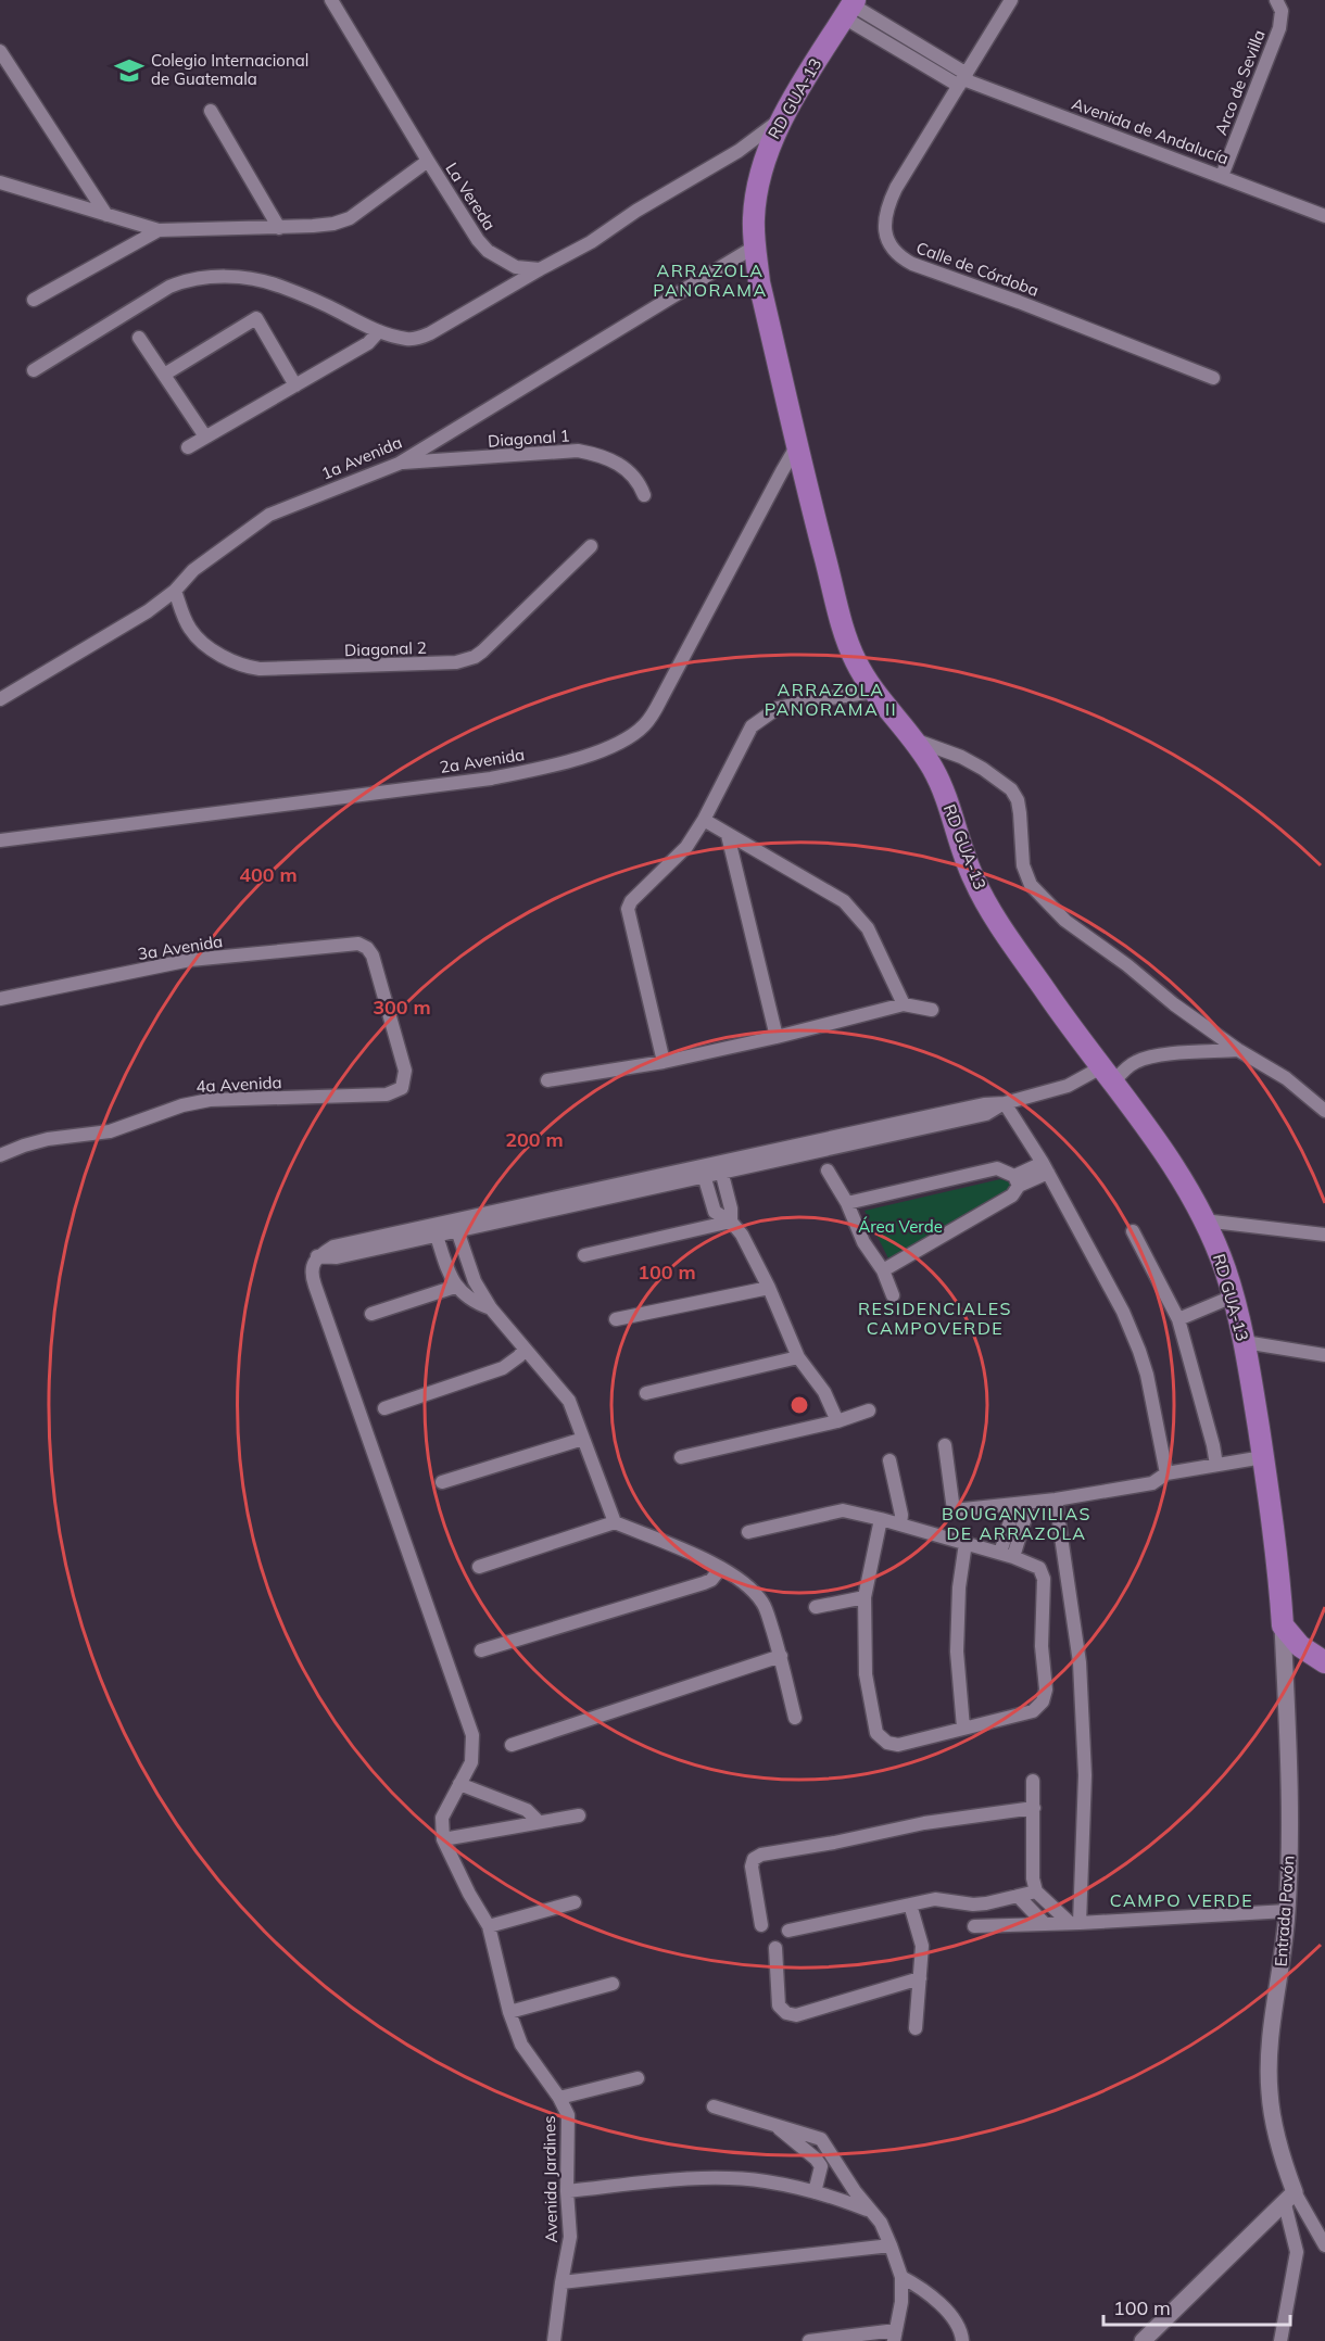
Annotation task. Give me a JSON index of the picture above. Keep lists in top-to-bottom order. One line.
{"streets":{"main road":["RD GUA-13"],"street":["Arco de Sevilla","Avenida de Andalucía","La Vereda","Calle de Córdoba","Diagonal 1","1a Avenida","Diagonal 2","2a Avenida","3a Avenida","4a Avenida","Entrada Pavón","Avenida Jardines"]},"crossings":[["Arco de Sevilla","Avenida de Andalucía"],["RD GUA-13","Avenida de Andalucía"],["RD GUA-13","1a Avenida"],["RD GUA-13","2a Avenida"],["RD GUA-13","Entrada Pavón"],["Avenida de Andalucía","Calle de Córdoba"],["Diagonal 1","1a Avenida"],["1a Avenida","Diagonal 2"],["3a Avenida","4a Avenida"]],"districts":["ARRAZOLA PANORAMA","ARRAZOLA PANORAMA II","RESIDENCIALES CAMPOVERDE","BOUGANVILIAS DE ARRAZOLA","CAMPO VERDE"],"parks":["Área Verde"],"places":{"school or university":["Colegio Internacional de Guatemala"]},"scale_bar":"100 m","rings":["400 m","300 m","200 m","100 m"]}
